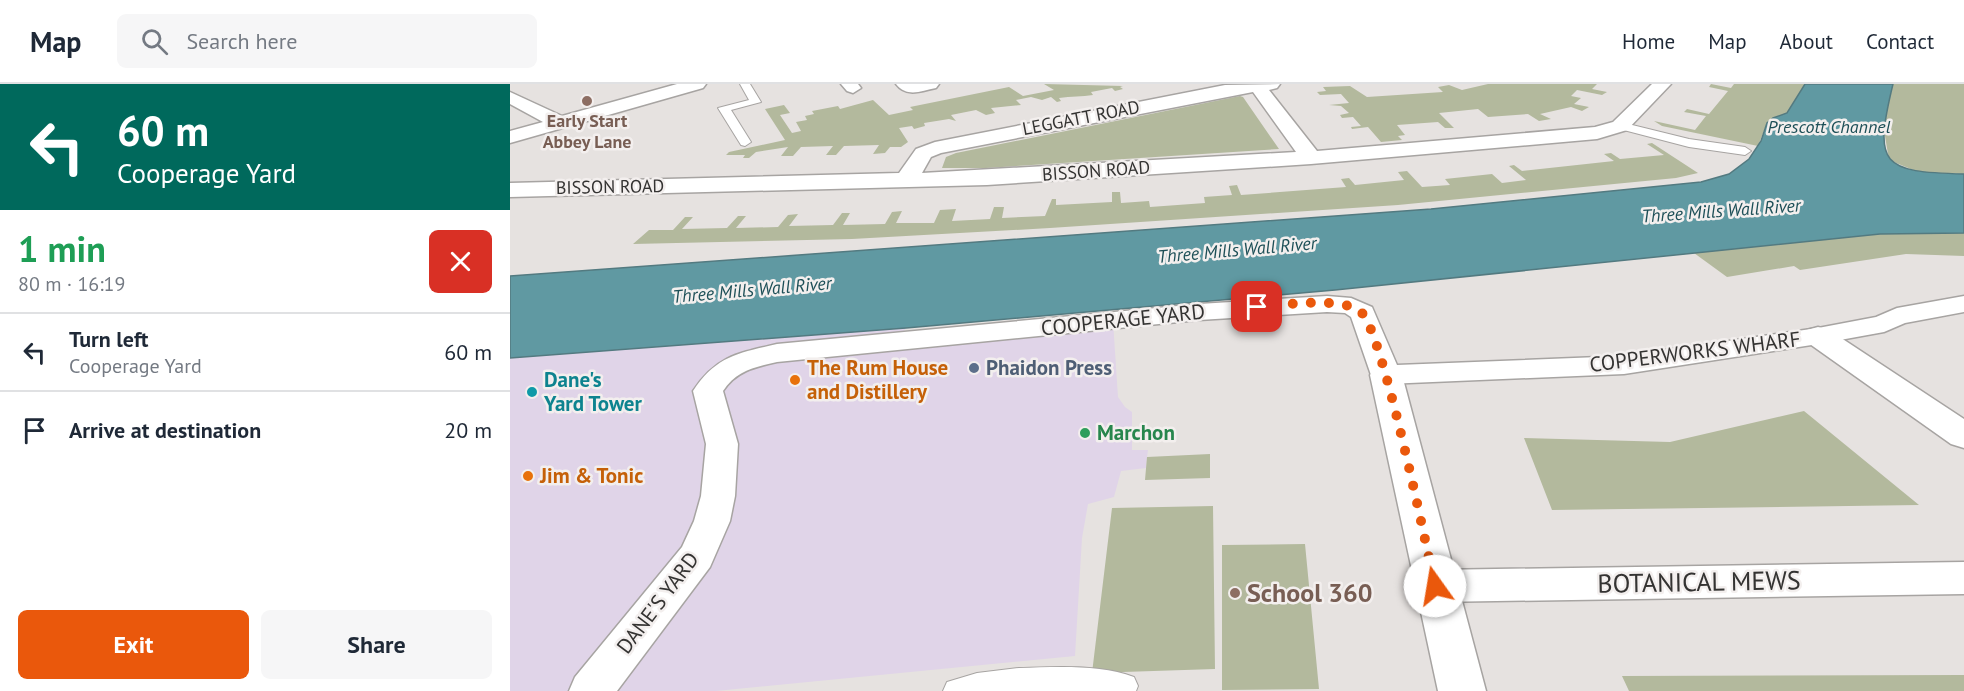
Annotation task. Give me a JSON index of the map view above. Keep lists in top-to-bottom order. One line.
{"streets":{"street":["LEGGATT ROAD","BISSON ROAD","COOPERAGE YARD","COPPERWORKS WHARF","BOTANICAL MEWS","DANE'S YARD"]},"crossings":[["LEGGATT ROAD","BISSON ROAD"],["COOPERAGE YARD","COPPERWORKS WHARF"],["COOPERAGE YARD","DANE'S YARD"]],"water":["Prescott Channel","Three Mills Wall River"],"places":["Early Start Abbey Lane","Phaidon Press","The Rum House and Distillery","Dane's Yard Tower","Marchon","Jim & Tonic","School 360"],"page":{"header":"Map","search":"Search here","nav":["Home","Map","About","Contact"],"turn":["60 m","Cooperage Yard"],"heading":["1 min","80 m · 16:19"],"list":[{"name":"Turn left","note":"Cooperage Yard","value":"60 m"},{"name":"Arrive at destination","value":"20 m"}],"buttons":["Exit","Share"]}}
